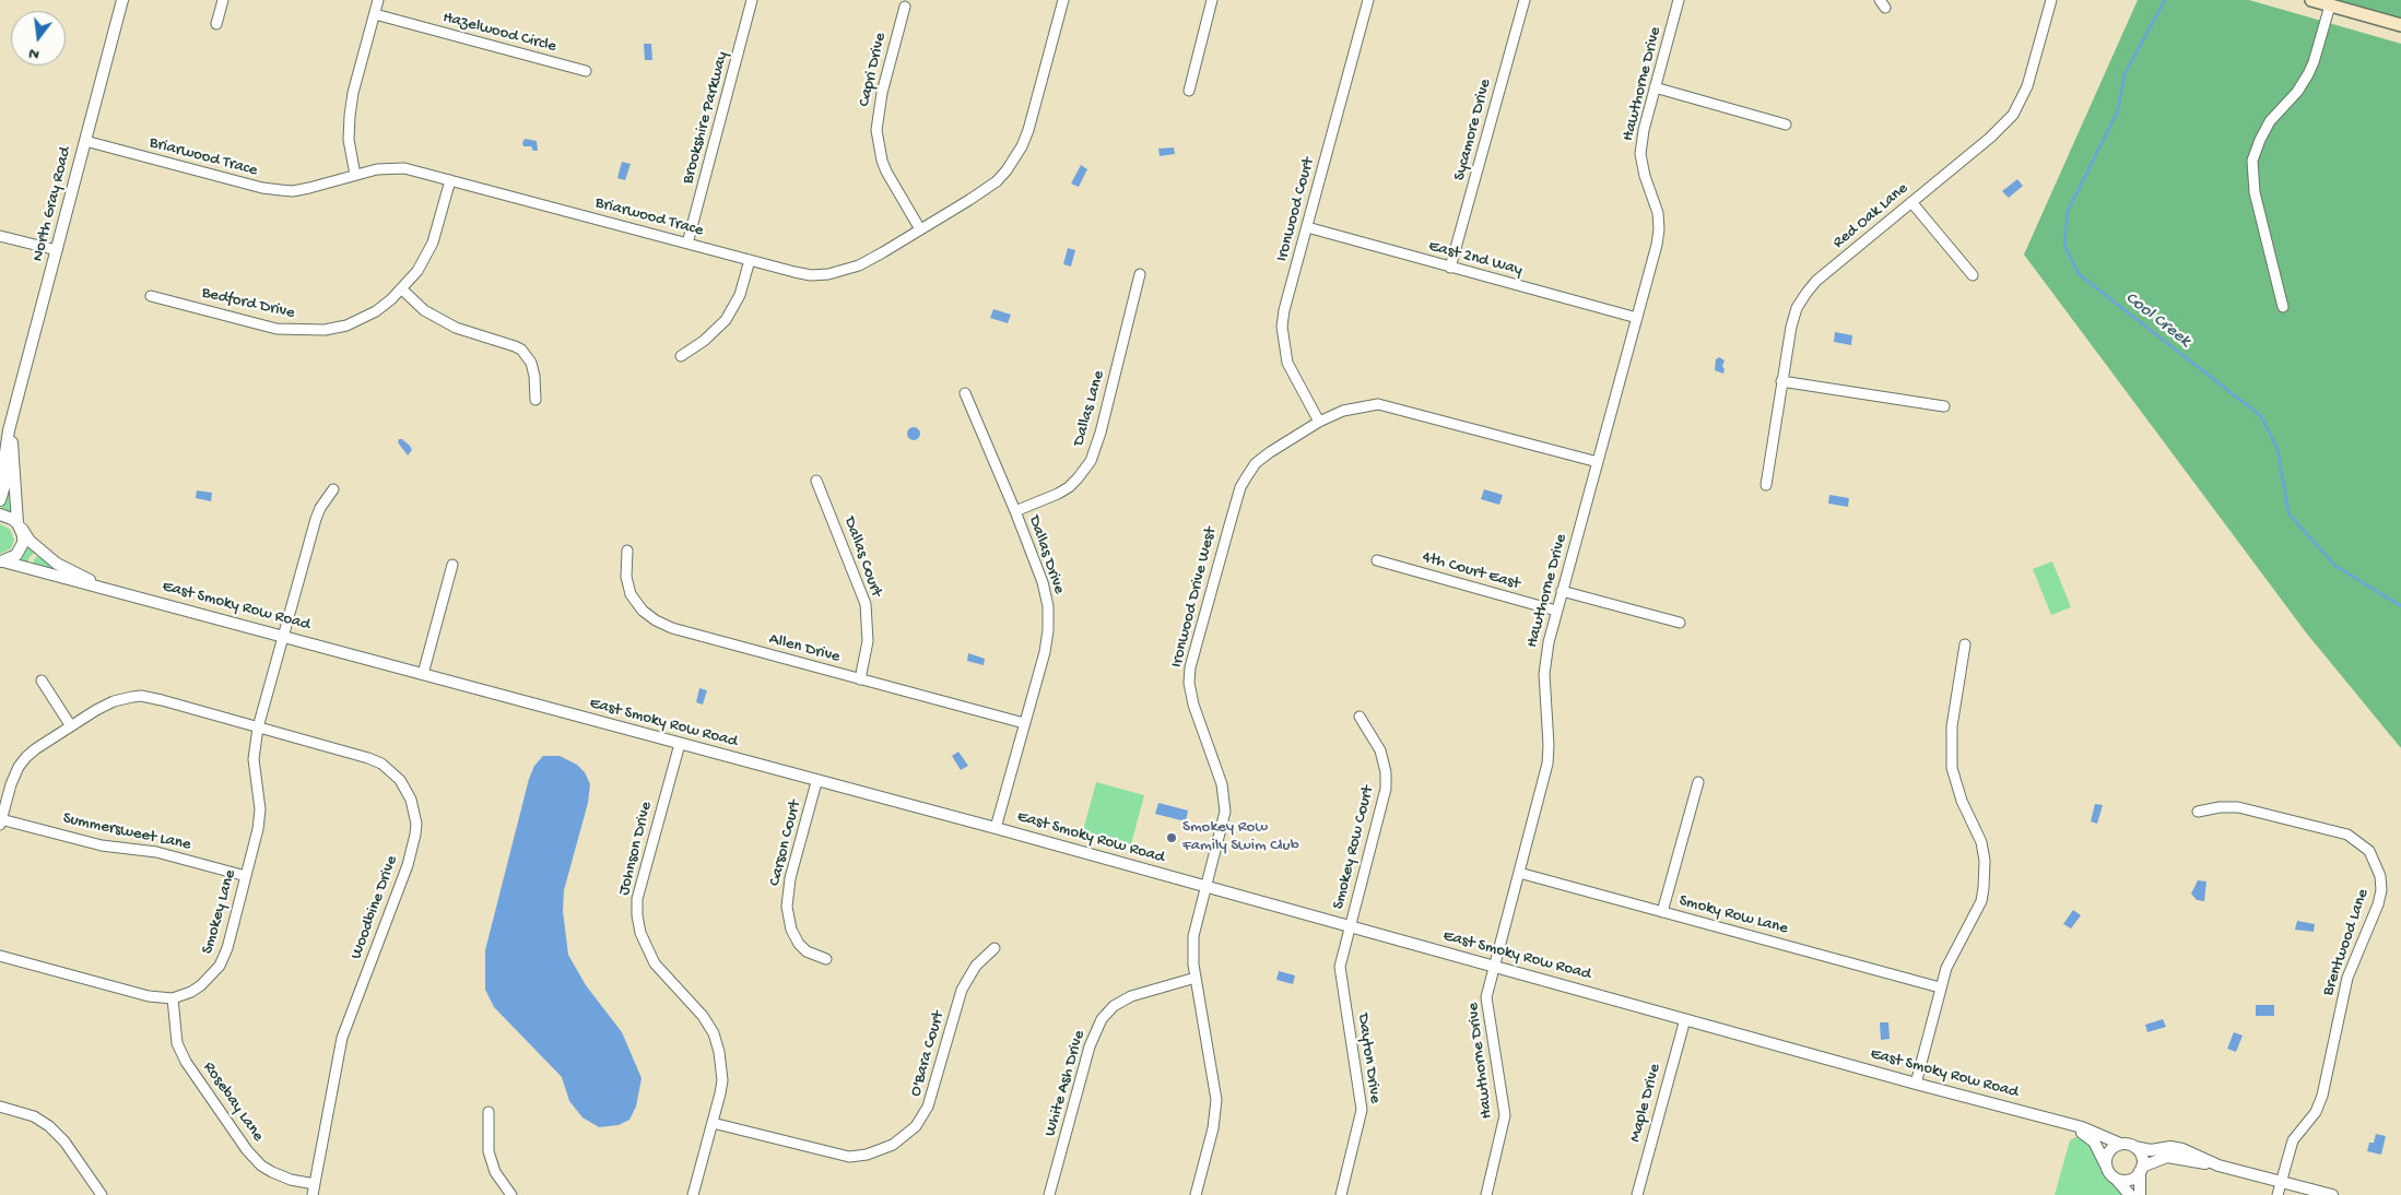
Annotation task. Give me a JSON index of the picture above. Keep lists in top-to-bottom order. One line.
{"streets":{"street":["Hazelwood Circle","Capri Drive","Hawthorne Drive","Brookshire Parkway","Sycamore Drive","Briarwood Trace","North Gray Road","Ironwood Court","Red Oak Lane","East 2nd Way","Bedford Drive","Dallas Lane","Dallas Drive","Dallas Court","4th Court East","Ironwood Drive West","East Smoky Row Road","Allen Drive","Summersweet Lane","Carson Court","Smokey Row Court","Johnson Drive","Woodbine Drive","Smokey Lane","Smoky Row Lane","Brentwood Lane","O'Bara Court","Dayton Drive","White Ash Drive","Rosebay Lane","Maple Drive"]},"crossings":[["Capri Drive","Briarwood Trace"],["Hawthorne Drive","East 2nd Way"],["Hawthorne Drive","4th Court East"],["Hawthorne Drive","Ironwood Drive West"],["Hawthorne Drive","East Smoky Row Road"],["Hawthorne Drive","Smoky Row Lane"],["Brookshire Parkway","Briarwood Trace"],["Sycamore Drive","East 2nd Way"],["Briarwood Trace","North Gray Road"],["Briarwood Trace","Bedford Drive"],["Ironwood Court","East 2nd Way"],["Ironwood Court","Ironwood Drive West"],["Dallas Lane","Dallas Drive"],["Dallas Drive","East Smoky Row Road"],["Dallas Drive","Allen Drive"],["Dallas Court","Allen Drive"],["Ironwood Drive West","East Smoky Row Road"],["Ironwood Drive West","White Ash Drive"],["East Smoky Row Road","Carson Court"],["East Smoky Row Road","Smokey Row Court"],["East Smoky Row Road","Johnson Drive"],["East Smoky Row Road","Smokey Lane"],["East Smoky Row Road","Dayton Drive"],["East Smoky Row Road","Maple Drive"],["Summersweet Lane","Woodbine Drive"],["Summersweet Lane","Smokey Lane"],["Smokey Row Court","Dayton Drive"],["Johnson Drive","O'Bara Court"],["Woodbine Drive","Smokey Lane"],["Woodbine Drive","Rosebay Lane"],["Smokey Lane","Rosebay Lane"]],"water":["Cool Creek"],"places":["Smokey Row Family Swim Club"],"north":"bottom"}
